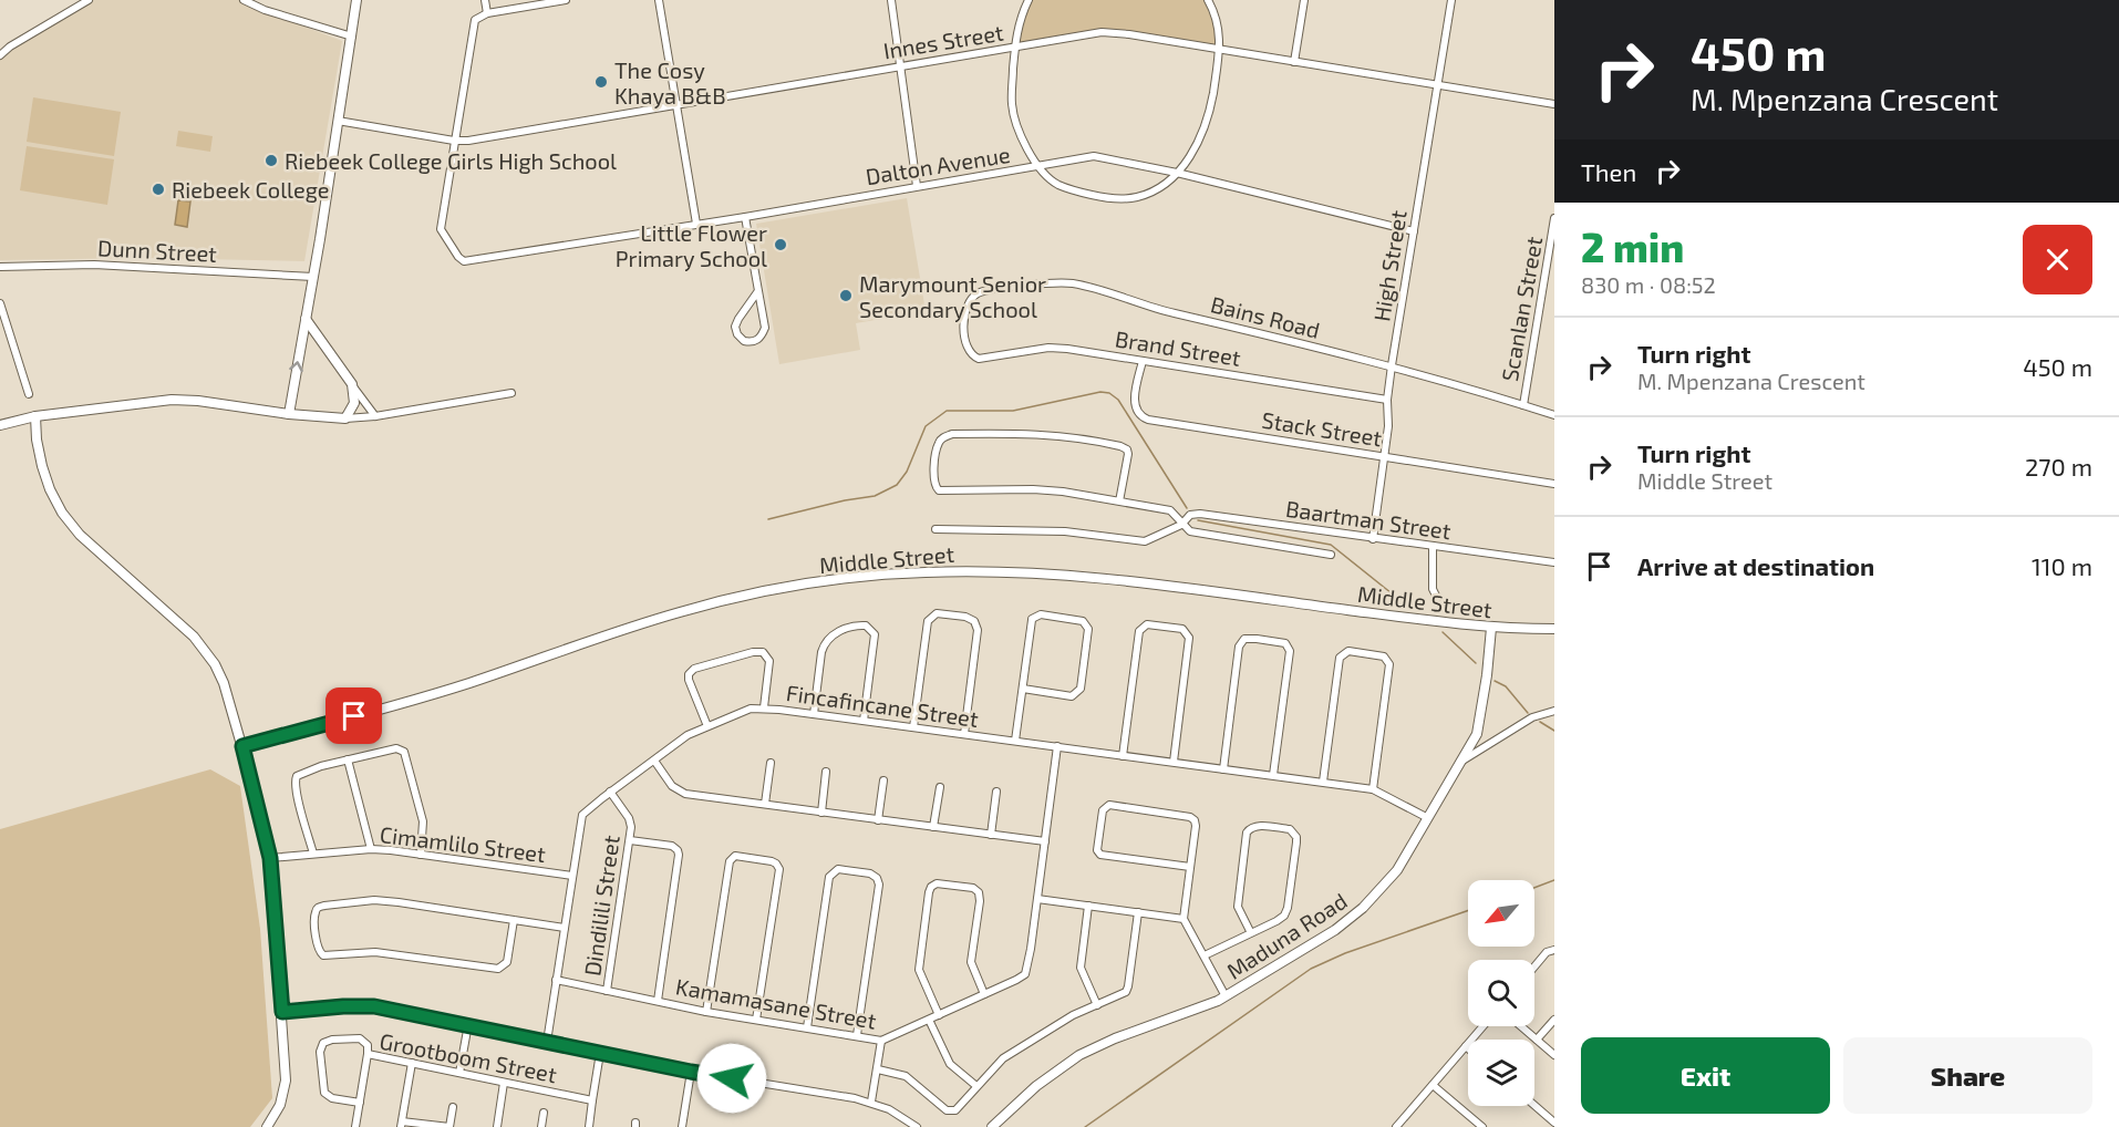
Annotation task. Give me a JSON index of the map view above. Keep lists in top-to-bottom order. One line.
{"streets":{"street":["Innes Street","Dalton Avenue","Dunn Street","High Street","Scanlan Street","Bains Road","Brand Street","Stack Street","Baartman Street","Middle Street","Fincafincane Street","Cimamlilo Street","Dindilili Street","Maduna Road","Kamamasane Street","Grootboom Street"]},"crossings":[["Innes Street","Dalton Avenue"],["Innes Street","High Street"],["Dalton Avenue","High Street"],["High Street","Bains Road"],["High Street","Brand Street"],["High Street","Stack Street"],["High Street","Baartman Street"],["Scanlan Street","Bains Road"],["Bains Road","Brand Street"],["Brand Street","Stack Street"],["Middle Street","Maduna Road"],["Fincafincane Street","Cimamlilo Street"],["Fincafincane Street","Dindilili Street"],["Fincafincane Street","Maduna Road"],["Fincafincane Street","Kamamasane Street"],["Dindilili Street","Kamamasane Street"]],"places":["The Cosy Khaya B&B","Riebeek College Girls High School","Riebeek College","Little Flower Primary School","Marymount Senior Secondary School"],"north":"bottom left","page":{"turn":["450 m","M. Mpenzana Crescent"],"then":"Then","heading":["2 min","830 m · 08:52"],"list":[{"name":"Turn right","note":"M. Mpenzana Crescent","value":"450 m"},{"name":"Turn right","note":"Middle Street","value":"270 m"},{"name":"Arrive at destination","value":"110 m"}],"buttons":["Exit","Share"]}}
